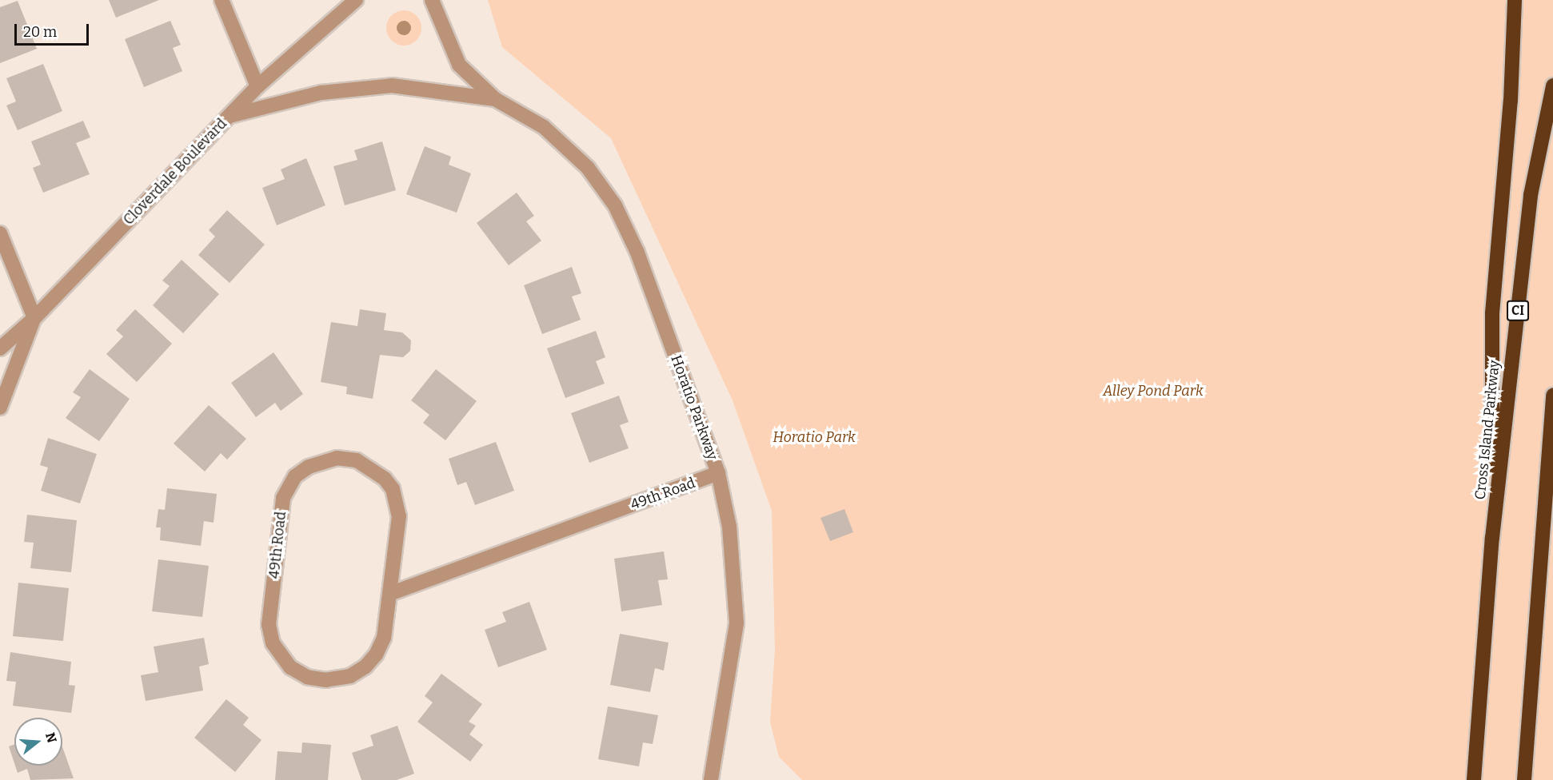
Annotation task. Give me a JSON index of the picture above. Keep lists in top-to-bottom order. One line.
{"streets":{"highway":["CI","Cross Island Parkway"],"street":["Cloverdale Boulevard","Horatio Parkway","49th Road"]},"crossings":[["Cloverdale Boulevard","Horatio Parkway"],["Horatio Parkway","49th Road"]],"parks":["Alley Pond Park","Horatio Park"],"scale_bar":"20 m","north":"right"}
